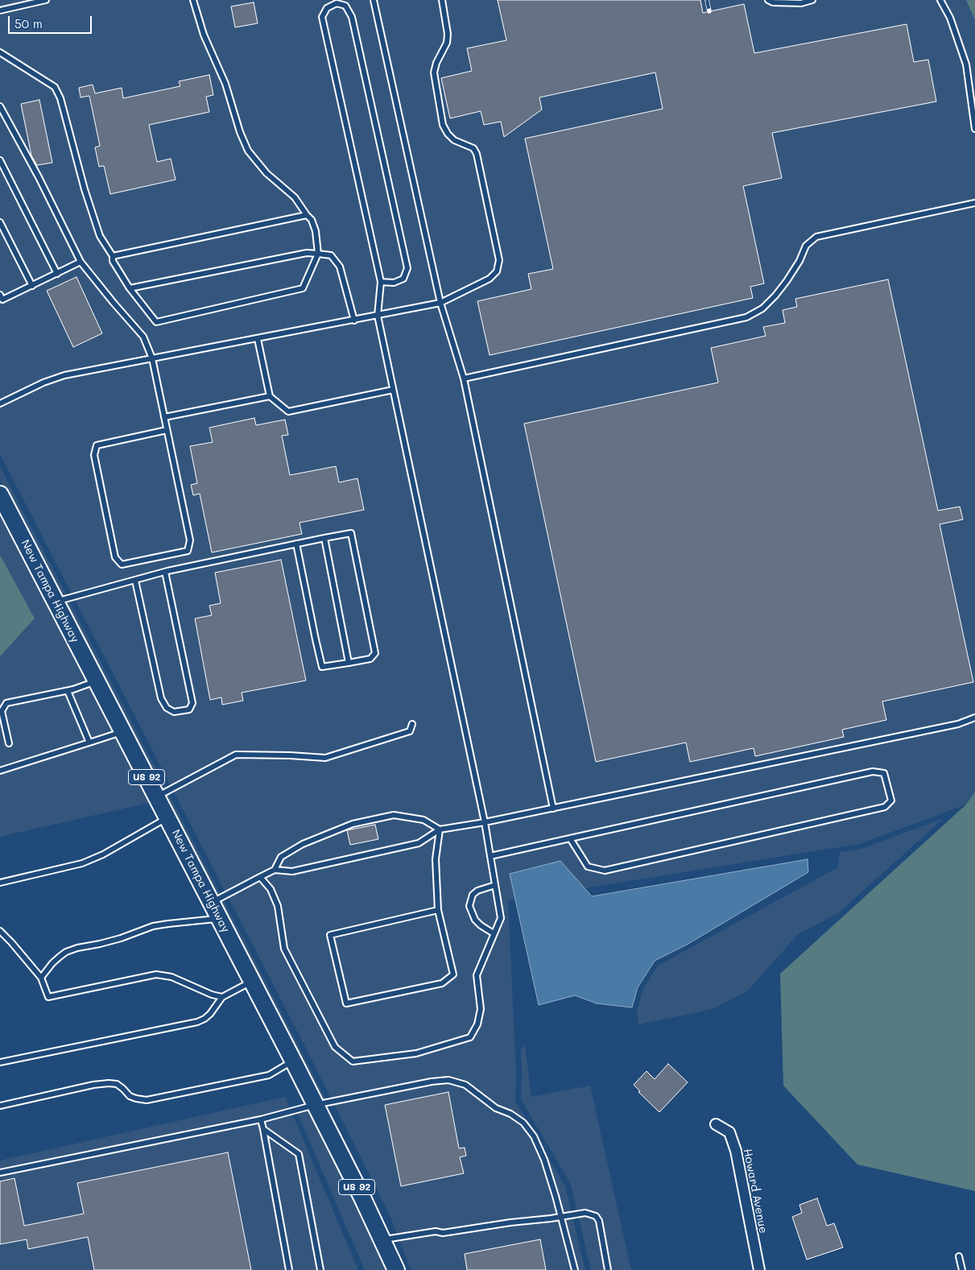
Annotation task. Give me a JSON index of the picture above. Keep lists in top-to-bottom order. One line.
{"streets":{"main road":["New Tampa Highway","US 92"],"street":["Howard Avenue"]},"scale_bar":"50 m"}
